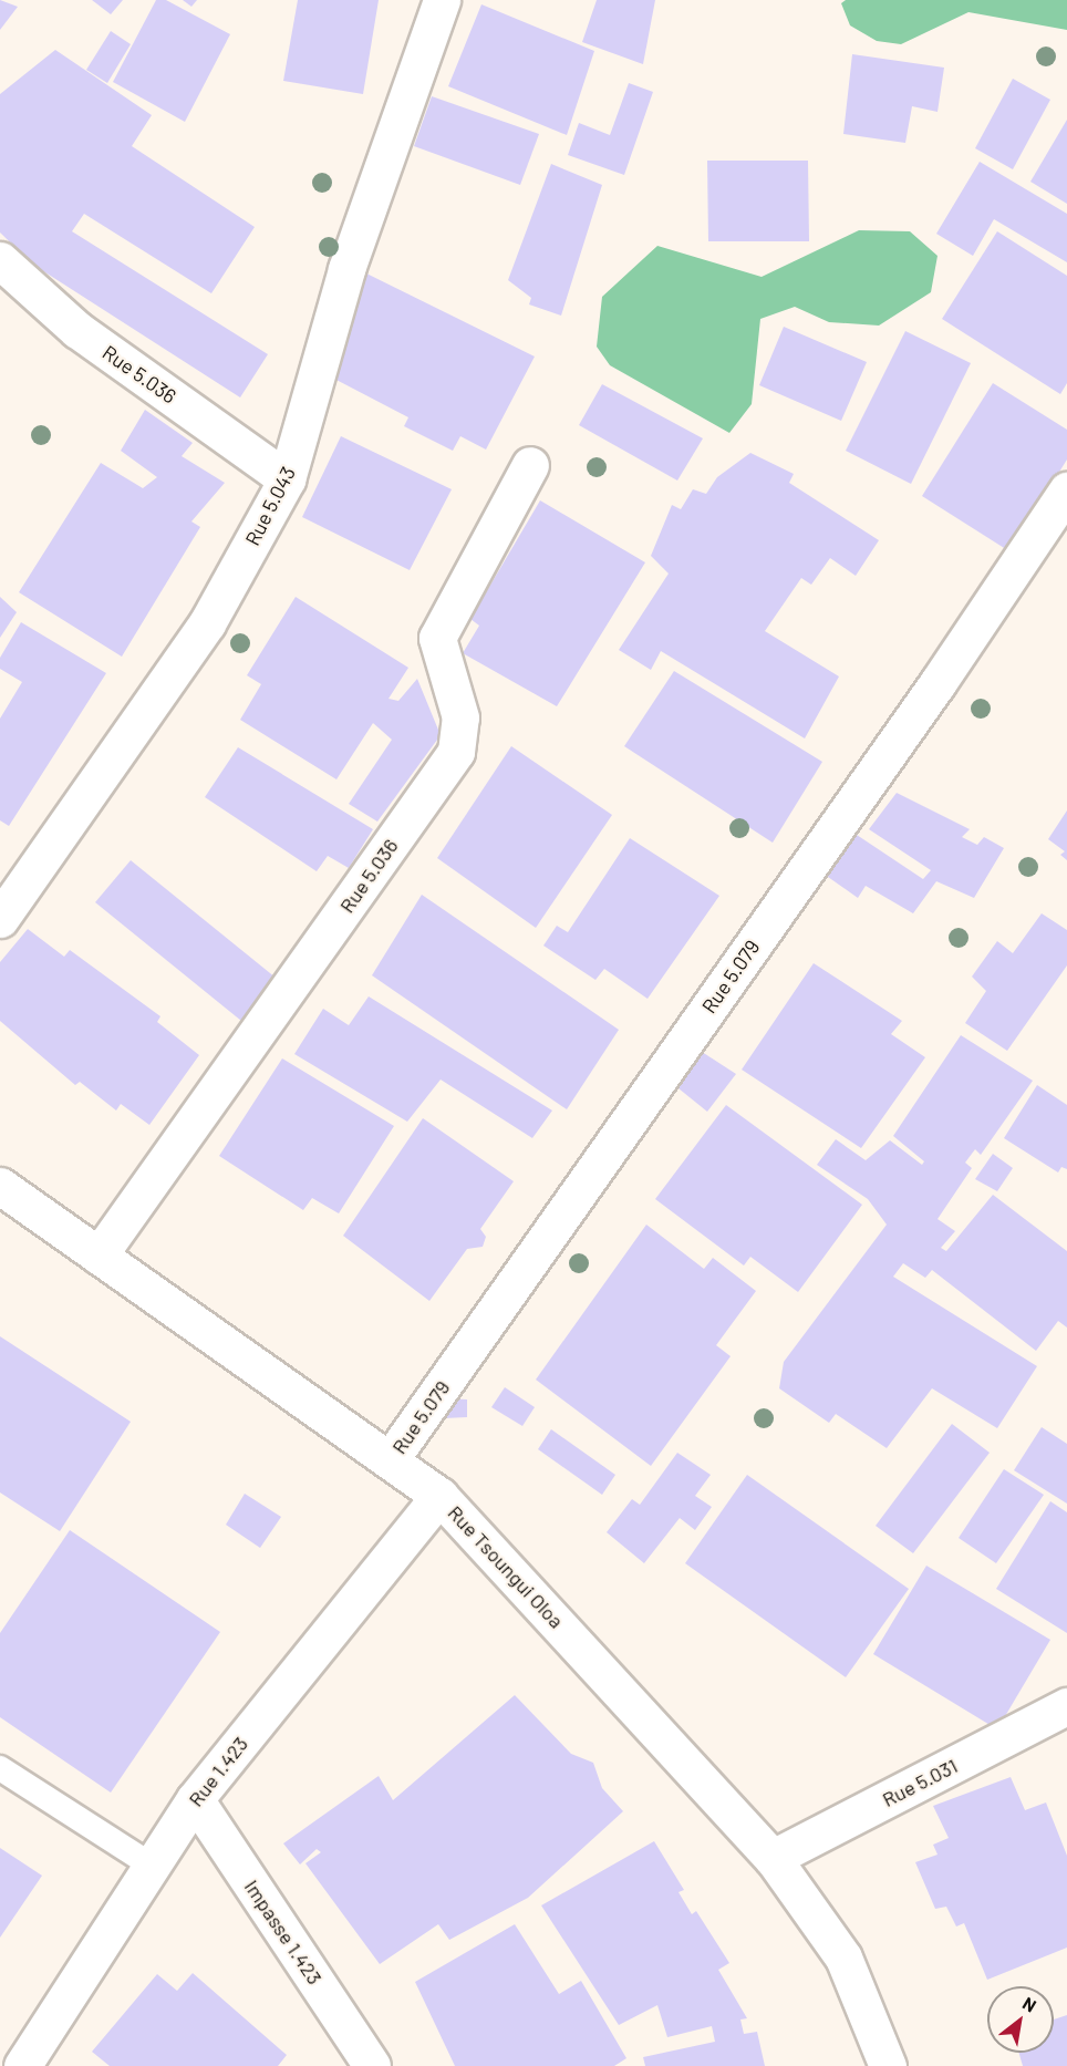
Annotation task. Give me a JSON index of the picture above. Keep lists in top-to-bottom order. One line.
{"streets":{"street":["Rue 5.036","Rue 5.043","Rue 5.079","Rue Tsoungui Oloa","Rue 1.423","Rue 5.031","Impasse 1.423"]},"crossings":[["Rue 5.036","Rue 5.043"],["Rue 5.036","Rue Tsoungui Oloa"],["Rue 5.079","Rue Tsoungui Oloa"],["Rue Tsoungui Oloa","Rue 1.423"],["Rue Tsoungui Oloa","Rue 5.031"],["Rue 1.423","Impasse 1.423"]],"north":"top right"}
